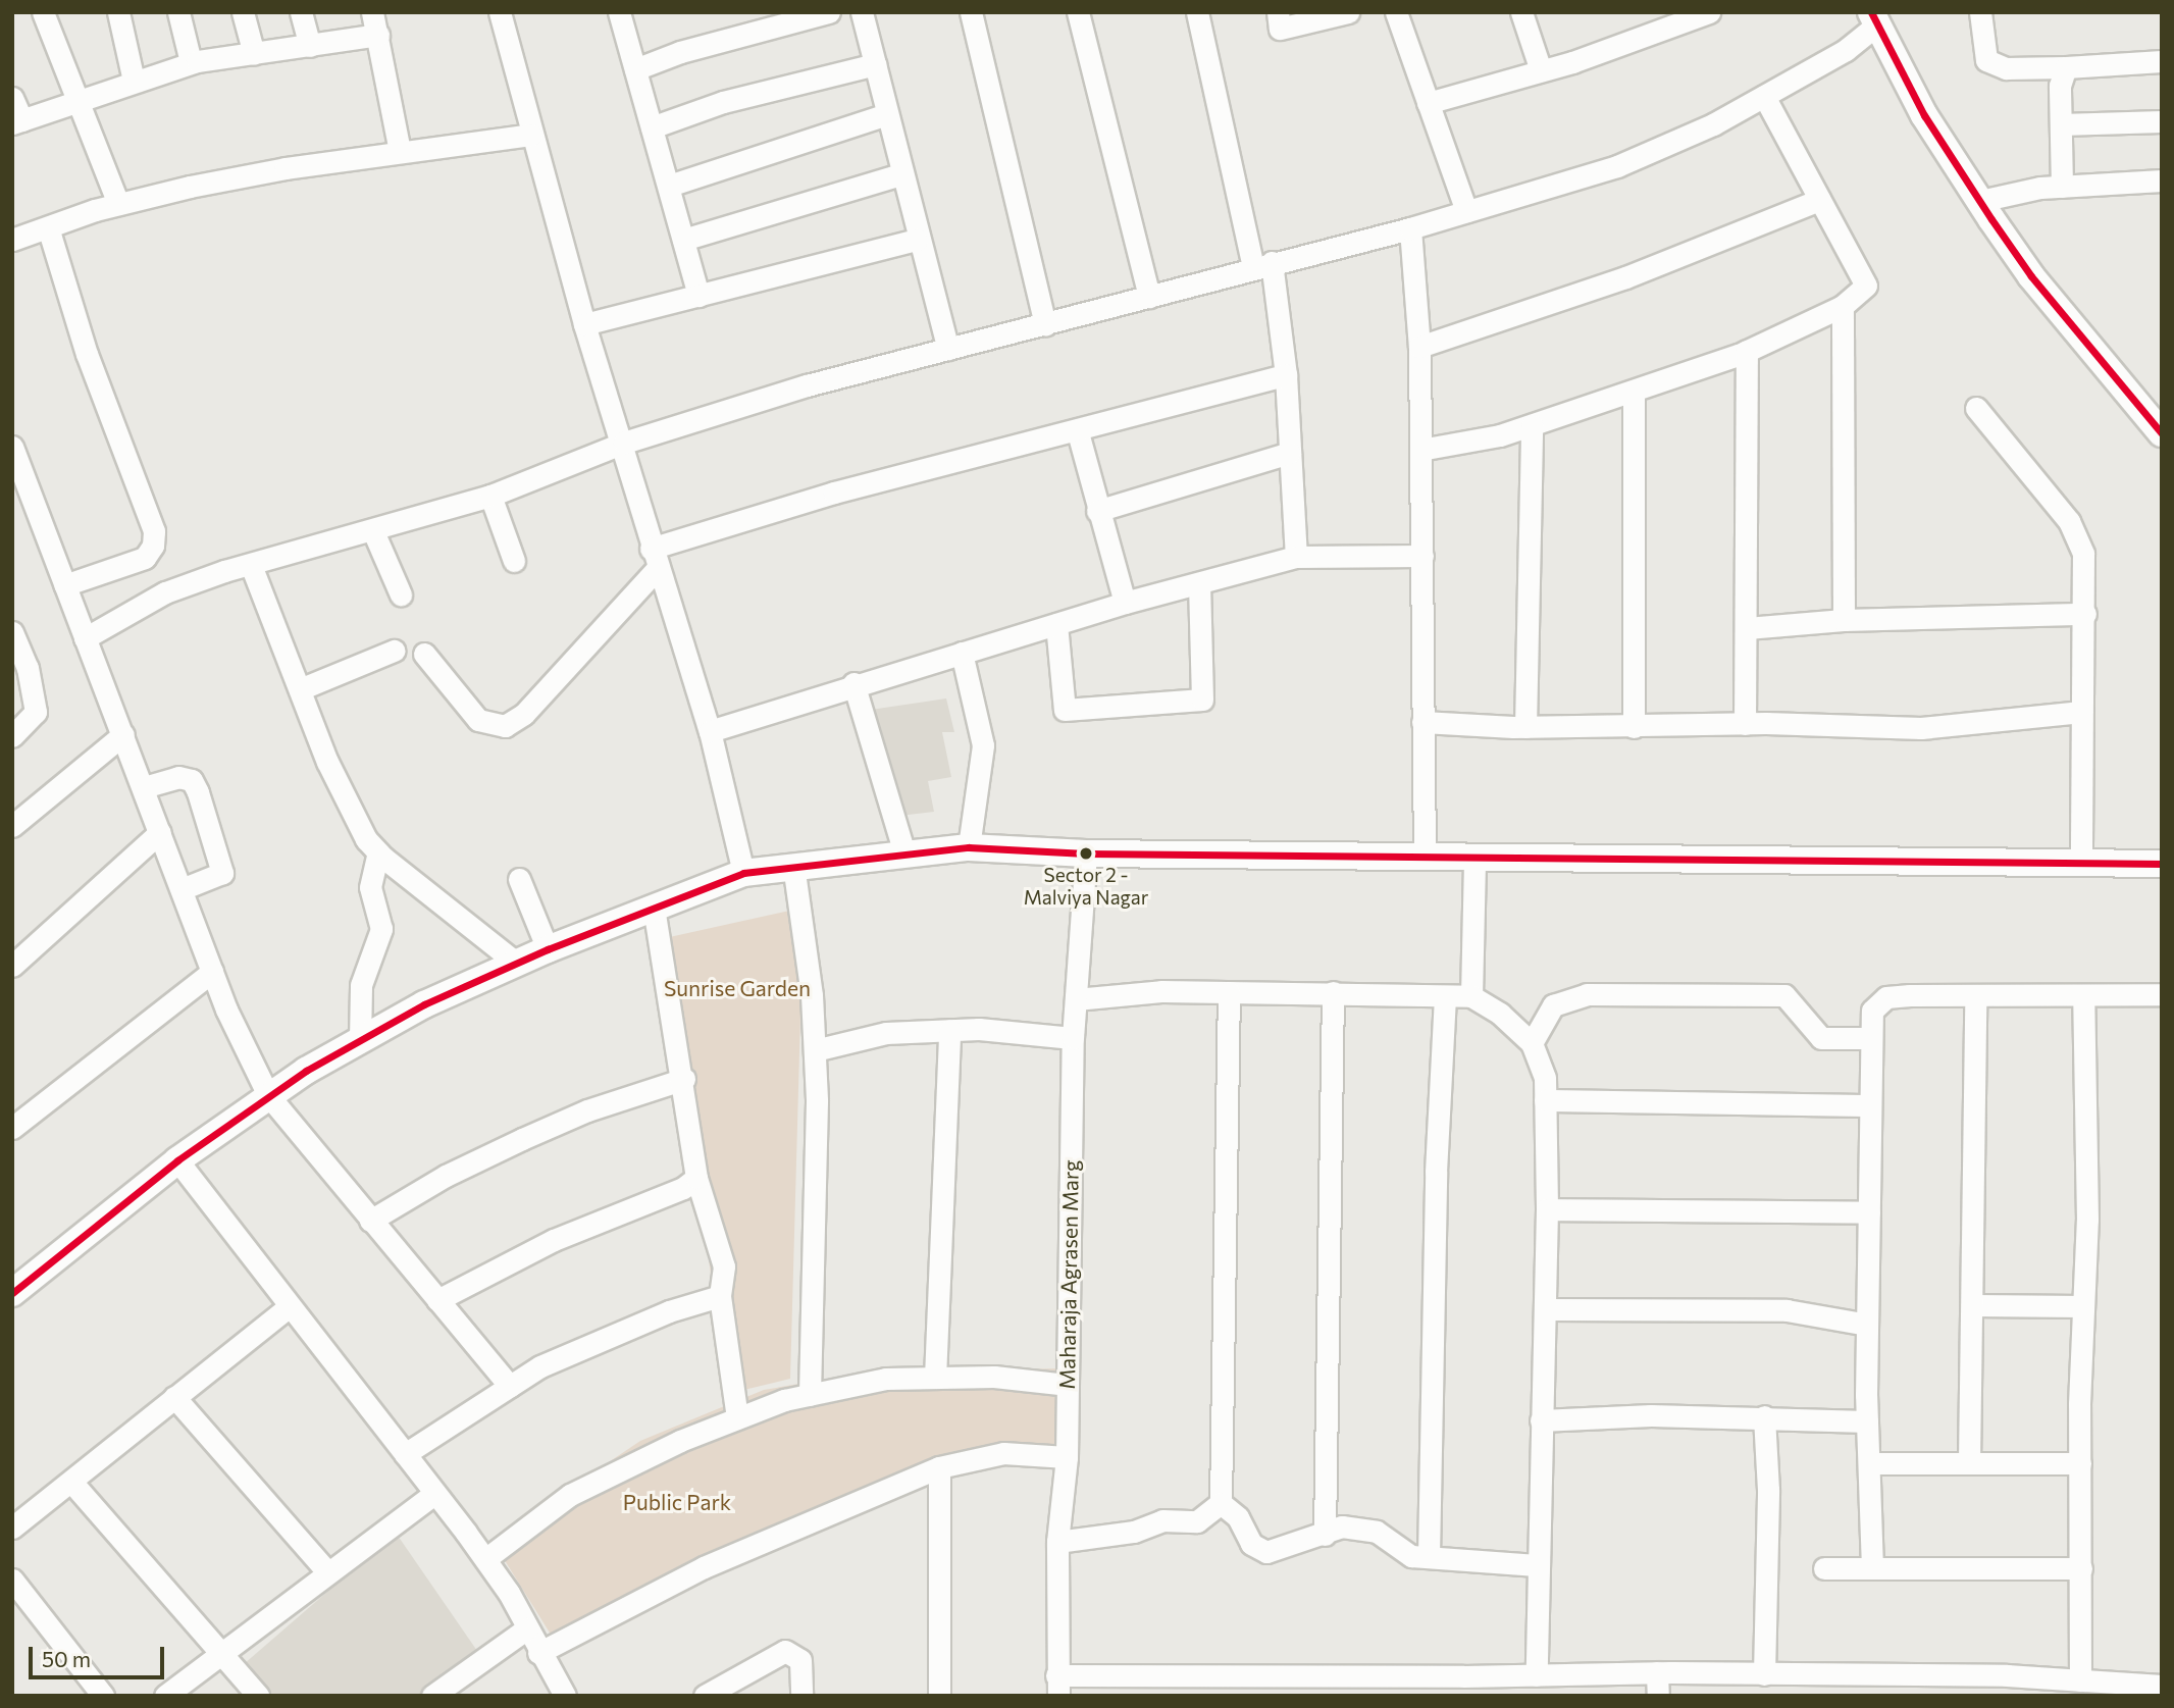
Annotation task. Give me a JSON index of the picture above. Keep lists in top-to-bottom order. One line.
{"streets":{"street":["Maharaja Agrasen Marg"]},"parks":["Sunrise Garden","Public Park"],"places":["Sector 2 - Malviya Nagar"],"scale_bar":"50 m"}
